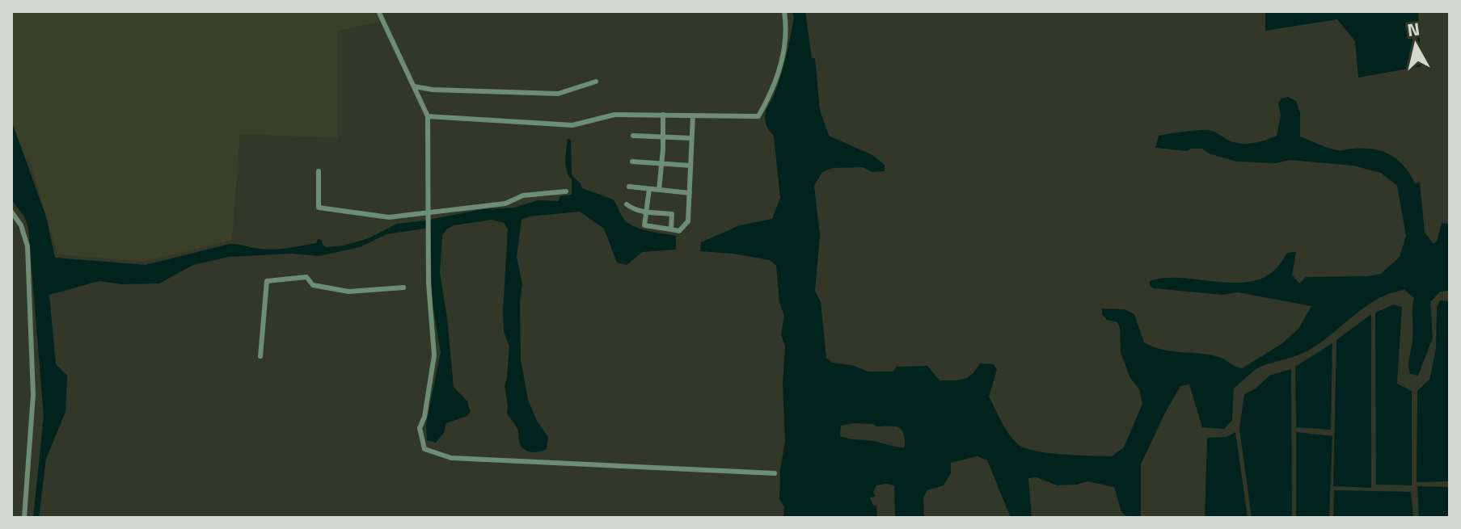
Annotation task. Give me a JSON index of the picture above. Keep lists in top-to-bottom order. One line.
{"north":"top"}
